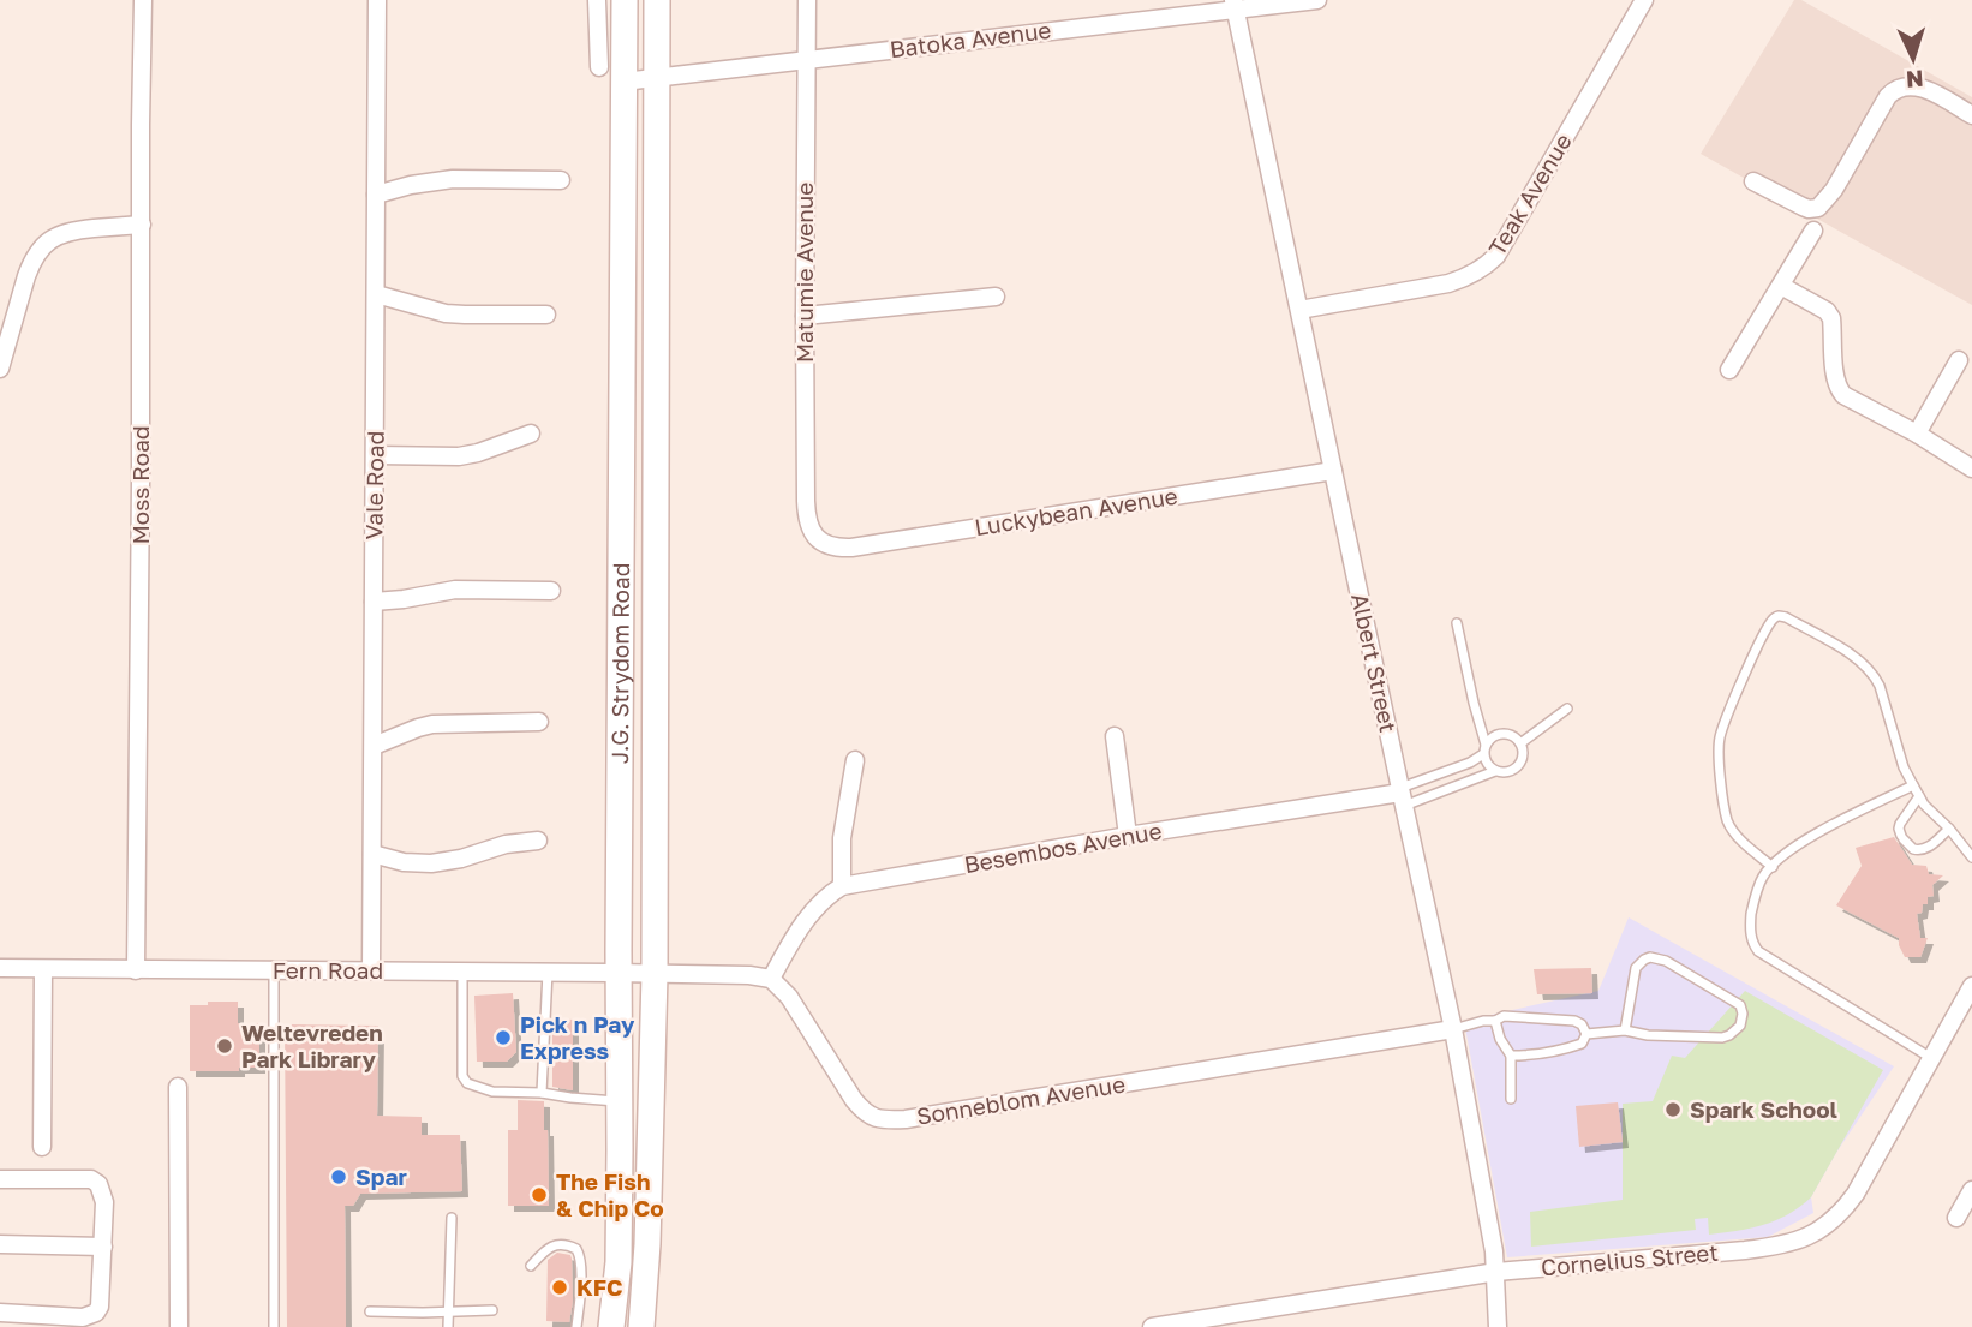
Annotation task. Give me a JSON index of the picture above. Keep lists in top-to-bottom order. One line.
{"streets":{"street":["Batoka Avenue","Teak Avenue","Matumie Avenue","Moss Road","Vale Road","Luckybean Avenue","Albert Street","J.G. Strydom Road","Besembos Avenue","Fern Road","Sonneblom Avenue","Cornelius Street"]},"crossings":[["Batoka Avenue","Matumie Avenue"],["Batoka Avenue","Albert Street"],["Batoka Avenue","J.G. Strydom Road"],["Teak Avenue","Albert Street"],["Matumie Avenue","Luckybean Avenue"],["Moss Road","Fern Road"],["Vale Road","Fern Road"],["Luckybean Avenue","Albert Street"],["Albert Street","Besembos Avenue"],["Albert Street","Sonneblom Avenue"],["Albert Street","Cornelius Street"],["J.G. Strydom Road","Fern Road"]],"places":["Pick n Pay Express","Weltevreden Park Library","Spark School","Spar","The Fish & Chip Co","KFC"],"north":"bottom"}
